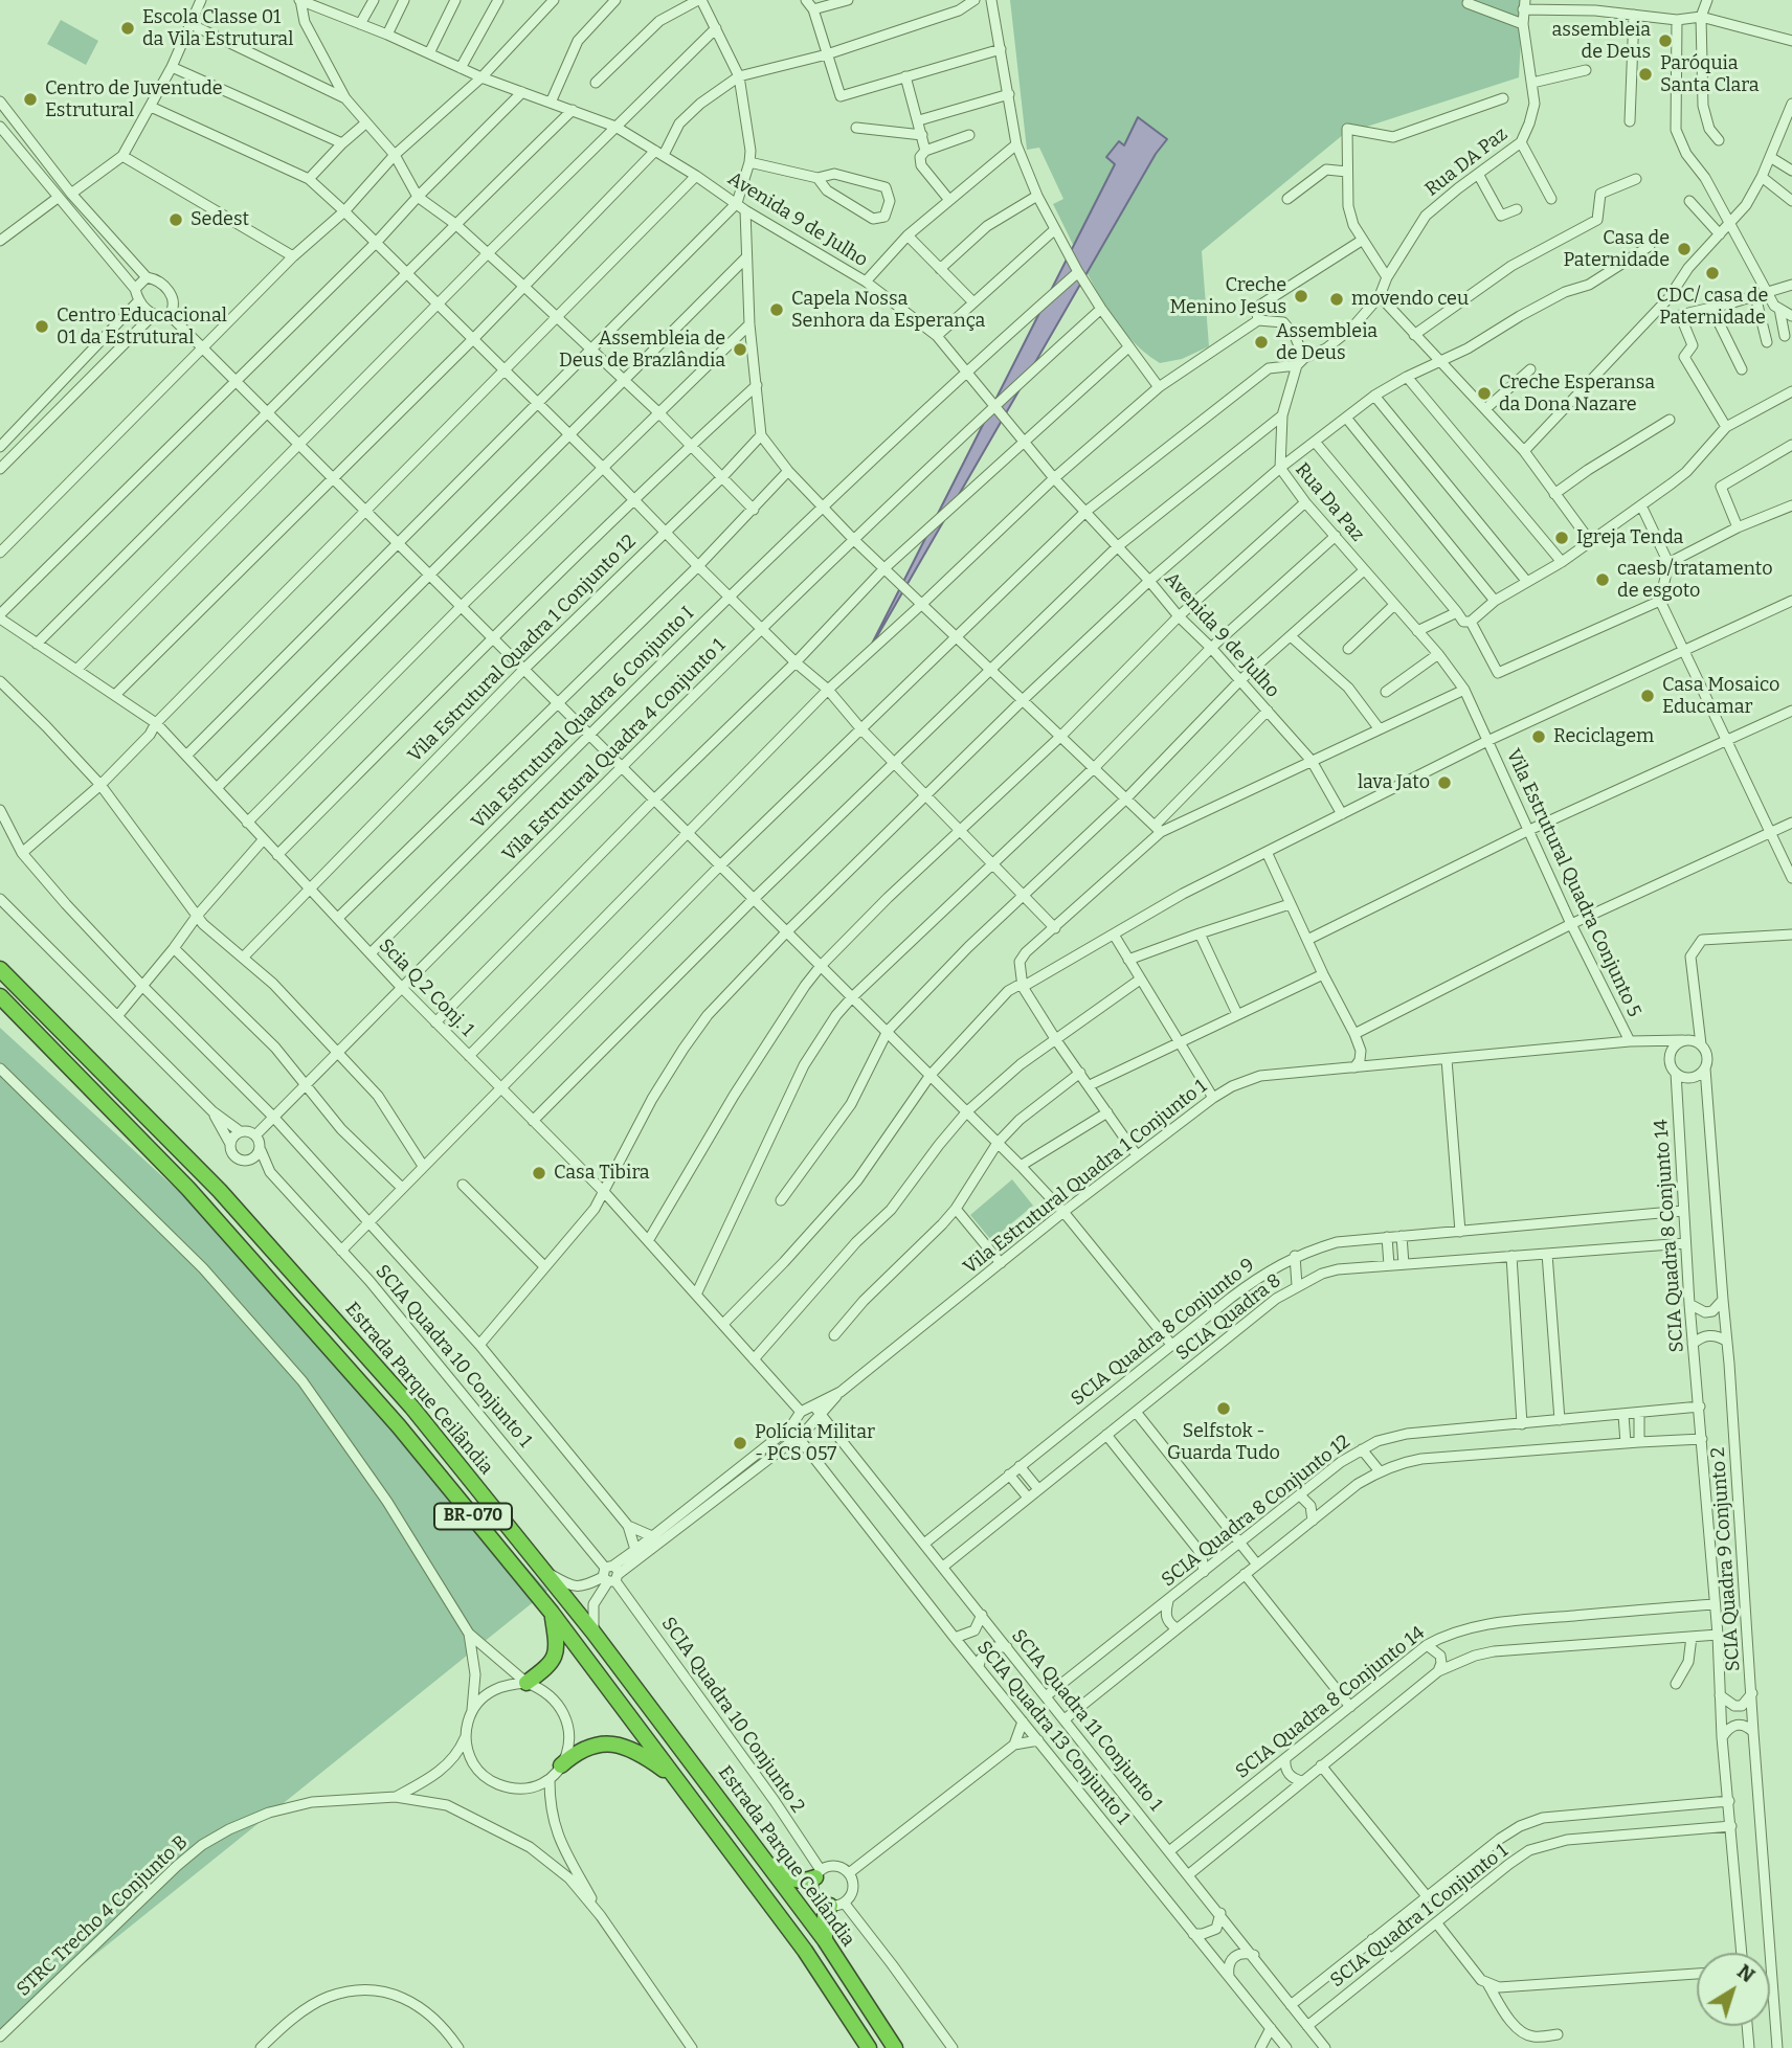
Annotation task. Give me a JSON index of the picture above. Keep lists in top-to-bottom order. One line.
{"streets":{"highway":["Estrada Parque Ceilândia","BR-070"],"street":["Rua DA Paz","Avenida 9 de Julho","Rua Da Paz","Vila Estrutural Quadra 1 Conjunto 12","Vila Estrutural Quadra 6 Conjunto I","Vila Estrutural Quadra 4 Conjunto 1","Vila Estrutural Quadra Conjunto 5","Scia Q 2 Conj. 1","Vila Estrutural Quadra 1 Conjunto 1","SCIA Quadra 8 Conjunto 14","SCIA Quadra 8","SCIA Quadra 8 Conjunto 9","SCIA Quadra 10 Conjunto 1","SCIA Quadra 8 Conjunto 12","SCIA Quadra 9 Conjunto 2","SCIA Quadra 10 Conjunto 2","SCIA Quadra 11 Conjunto 1","SCIA Quadra 13 Conjunto 1","STRC Trecho 4 Conjunto B","SCIA Quadra 1 Conjunto 1"]},"crossings":[["Avenida 9 de Julho","Vila Estrutural Quadra 6 Conjunto I"],["Avenida 9 de Julho","Vila Estrutural Quadra 4 Conjunto 1"],["Rua Da Paz","Vila Estrutural Quadra Conjunto 5"],["Vila Estrutural Quadra 1 Conjunto 12","Scia Q 2 Conj. 1"],["Vila Estrutural Quadra 6 Conjunto I","Scia Q 2 Conj. 1"],["Vila Estrutural Quadra 4 Conjunto 1","Scia Q 2 Conj. 1"],["Vila Estrutural Quadra 4 Conjunto 1","SCIA Quadra 10 Conjunto 1"],["Vila Estrutural Quadra Conjunto 5","Vila Estrutural Quadra 1 Conjunto 1"],["Vila Estrutural Quadra 1 Conjunto 1","SCIA Quadra 8 Conjunto 14"],["Vila Estrutural Quadra 1 Conjunto 1","SCIA Quadra 9 Conjunto 2"],["Vila Estrutural Quadra 1 Conjunto 1","SCIA Quadra 11 Conjunto 1"],["Vila Estrutural Quadra 1 Conjunto 1","SCIA Quadra 13 Conjunto 1"],["SCIA Quadra 8 Conjunto 14","SCIA Quadra 8"],["SCIA Quadra 8 Conjunto 14","SCIA Quadra 8 Conjunto 9"],["SCIA Quadra 8 Conjunto 14","SCIA Quadra 8 Conjunto 12"],["SCIA Quadra 8 Conjunto 14","SCIA Quadra 9 Conjunto 2"],["SCIA Quadra 8 Conjunto 14","SCIA Quadra 11 Conjunto 1"],["SCIA Quadra 8","SCIA Quadra 11 Conjunto 1"],["SCIA Quadra 8 Conjunto 9","SCIA Quadra 11 Conjunto 1"],["SCIA Quadra 10 Conjunto 1","SCIA Quadra 10 Conjunto 2"],["SCIA Quadra 8 Conjunto 12","SCIA Quadra 11 Conjunto 1"],["SCIA Quadra 11 Conjunto 1","SCIA Quadra 1 Conjunto 1"]],"places":["Escola Classe 01 da Vila Estrutural","assembleia de Deus","Paróquia Santa Clara","Centro de Juventude Estrutural","Sedest","Casa de Paternidade","CDC/ casa de Paternidade","Creche Menino Jesus","movendo ceu","Capela Nossa Senhora da Esperança","Centro Educacional 01 da Estrutural","Assembleia de Deus","Assembleia de Deus de Brazlândia","Creche Esperansa da Dona Nazare","Igreja Tenda","caesb/tratamento de esgoto","Casa Mosaico Educamar","Reciclagem","lava Jato","Casa Tibira","Selfstok - Guarda Tudo","Polícia Militar - PCS 057"],"north":"top right"}
